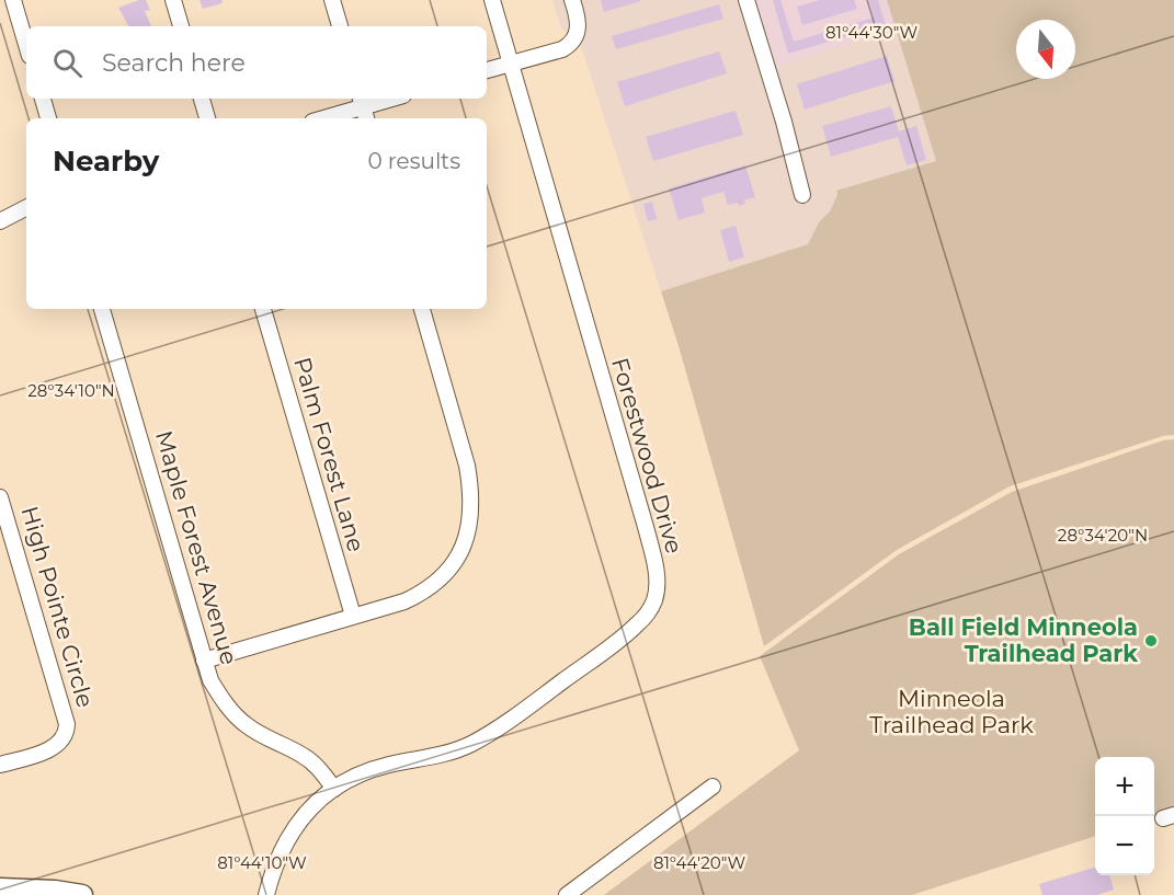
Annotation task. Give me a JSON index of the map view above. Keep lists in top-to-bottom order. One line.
{"streets":{"street":["Palm Forest Lane","Forestwood Drive","Maple Forest Avenue","High Pointe Circle"]},"crossings":[["Forestwood Drive","Maple Forest Avenue"]],"parks":["Minneola Trailhead Park"],"places":["Ball Field Minneola Trailhead Park"],"north":"bottom","page":{"search":"Search here","heading":["Nearby","0 results"],"map_buttons":["+","−"]},"coordinates":["81°44'30\"W","28°34'10\"N","28°34'20\"N","81°44'10\"W","81°44'20\"W"]}
